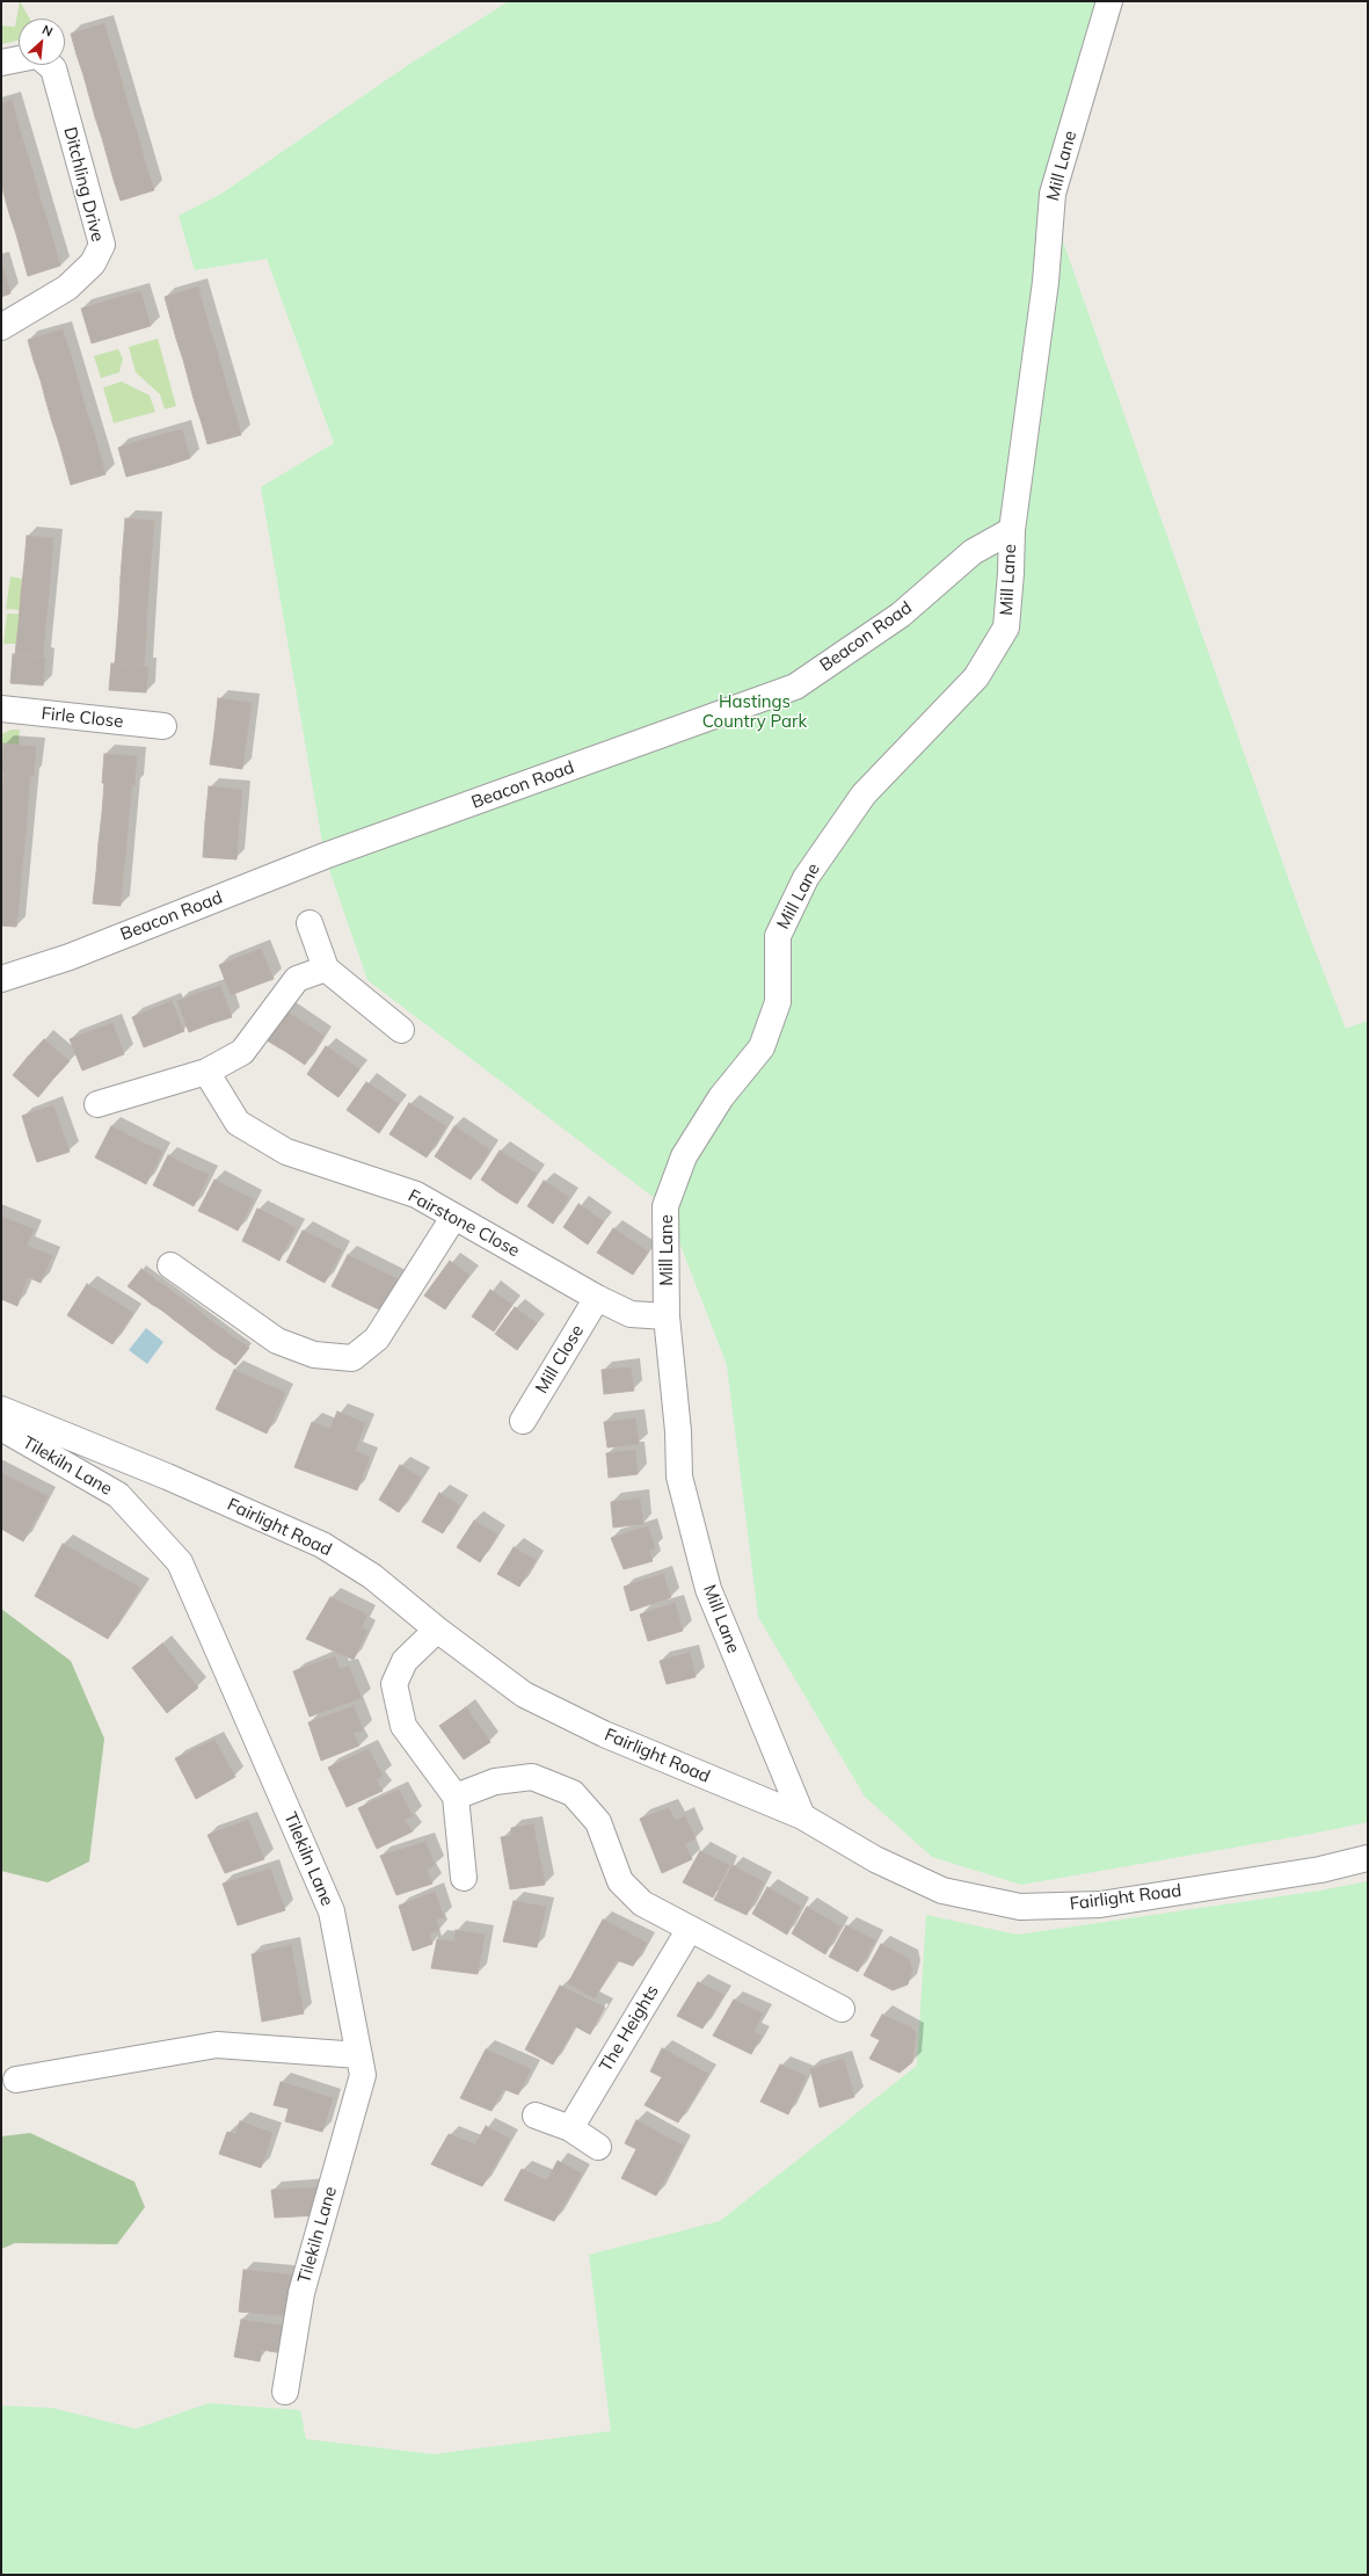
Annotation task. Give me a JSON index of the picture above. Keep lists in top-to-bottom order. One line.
{"streets":{"street":["Mill Lane","Ditchling Drive","Beacon Road","Firle Close","Fairstone Close","Mill Close","Tilekiln Lane","Fairlight Road","The Heights"]},"crossings":[["Mill Lane","Beacon Road"],["Mill Lane","Fairstone Close"],["Mill Lane","Fairlight Road"],["Fairstone Close","Mill Close"]],"parks":["Hastings Country Park"],"north":"top right"}
